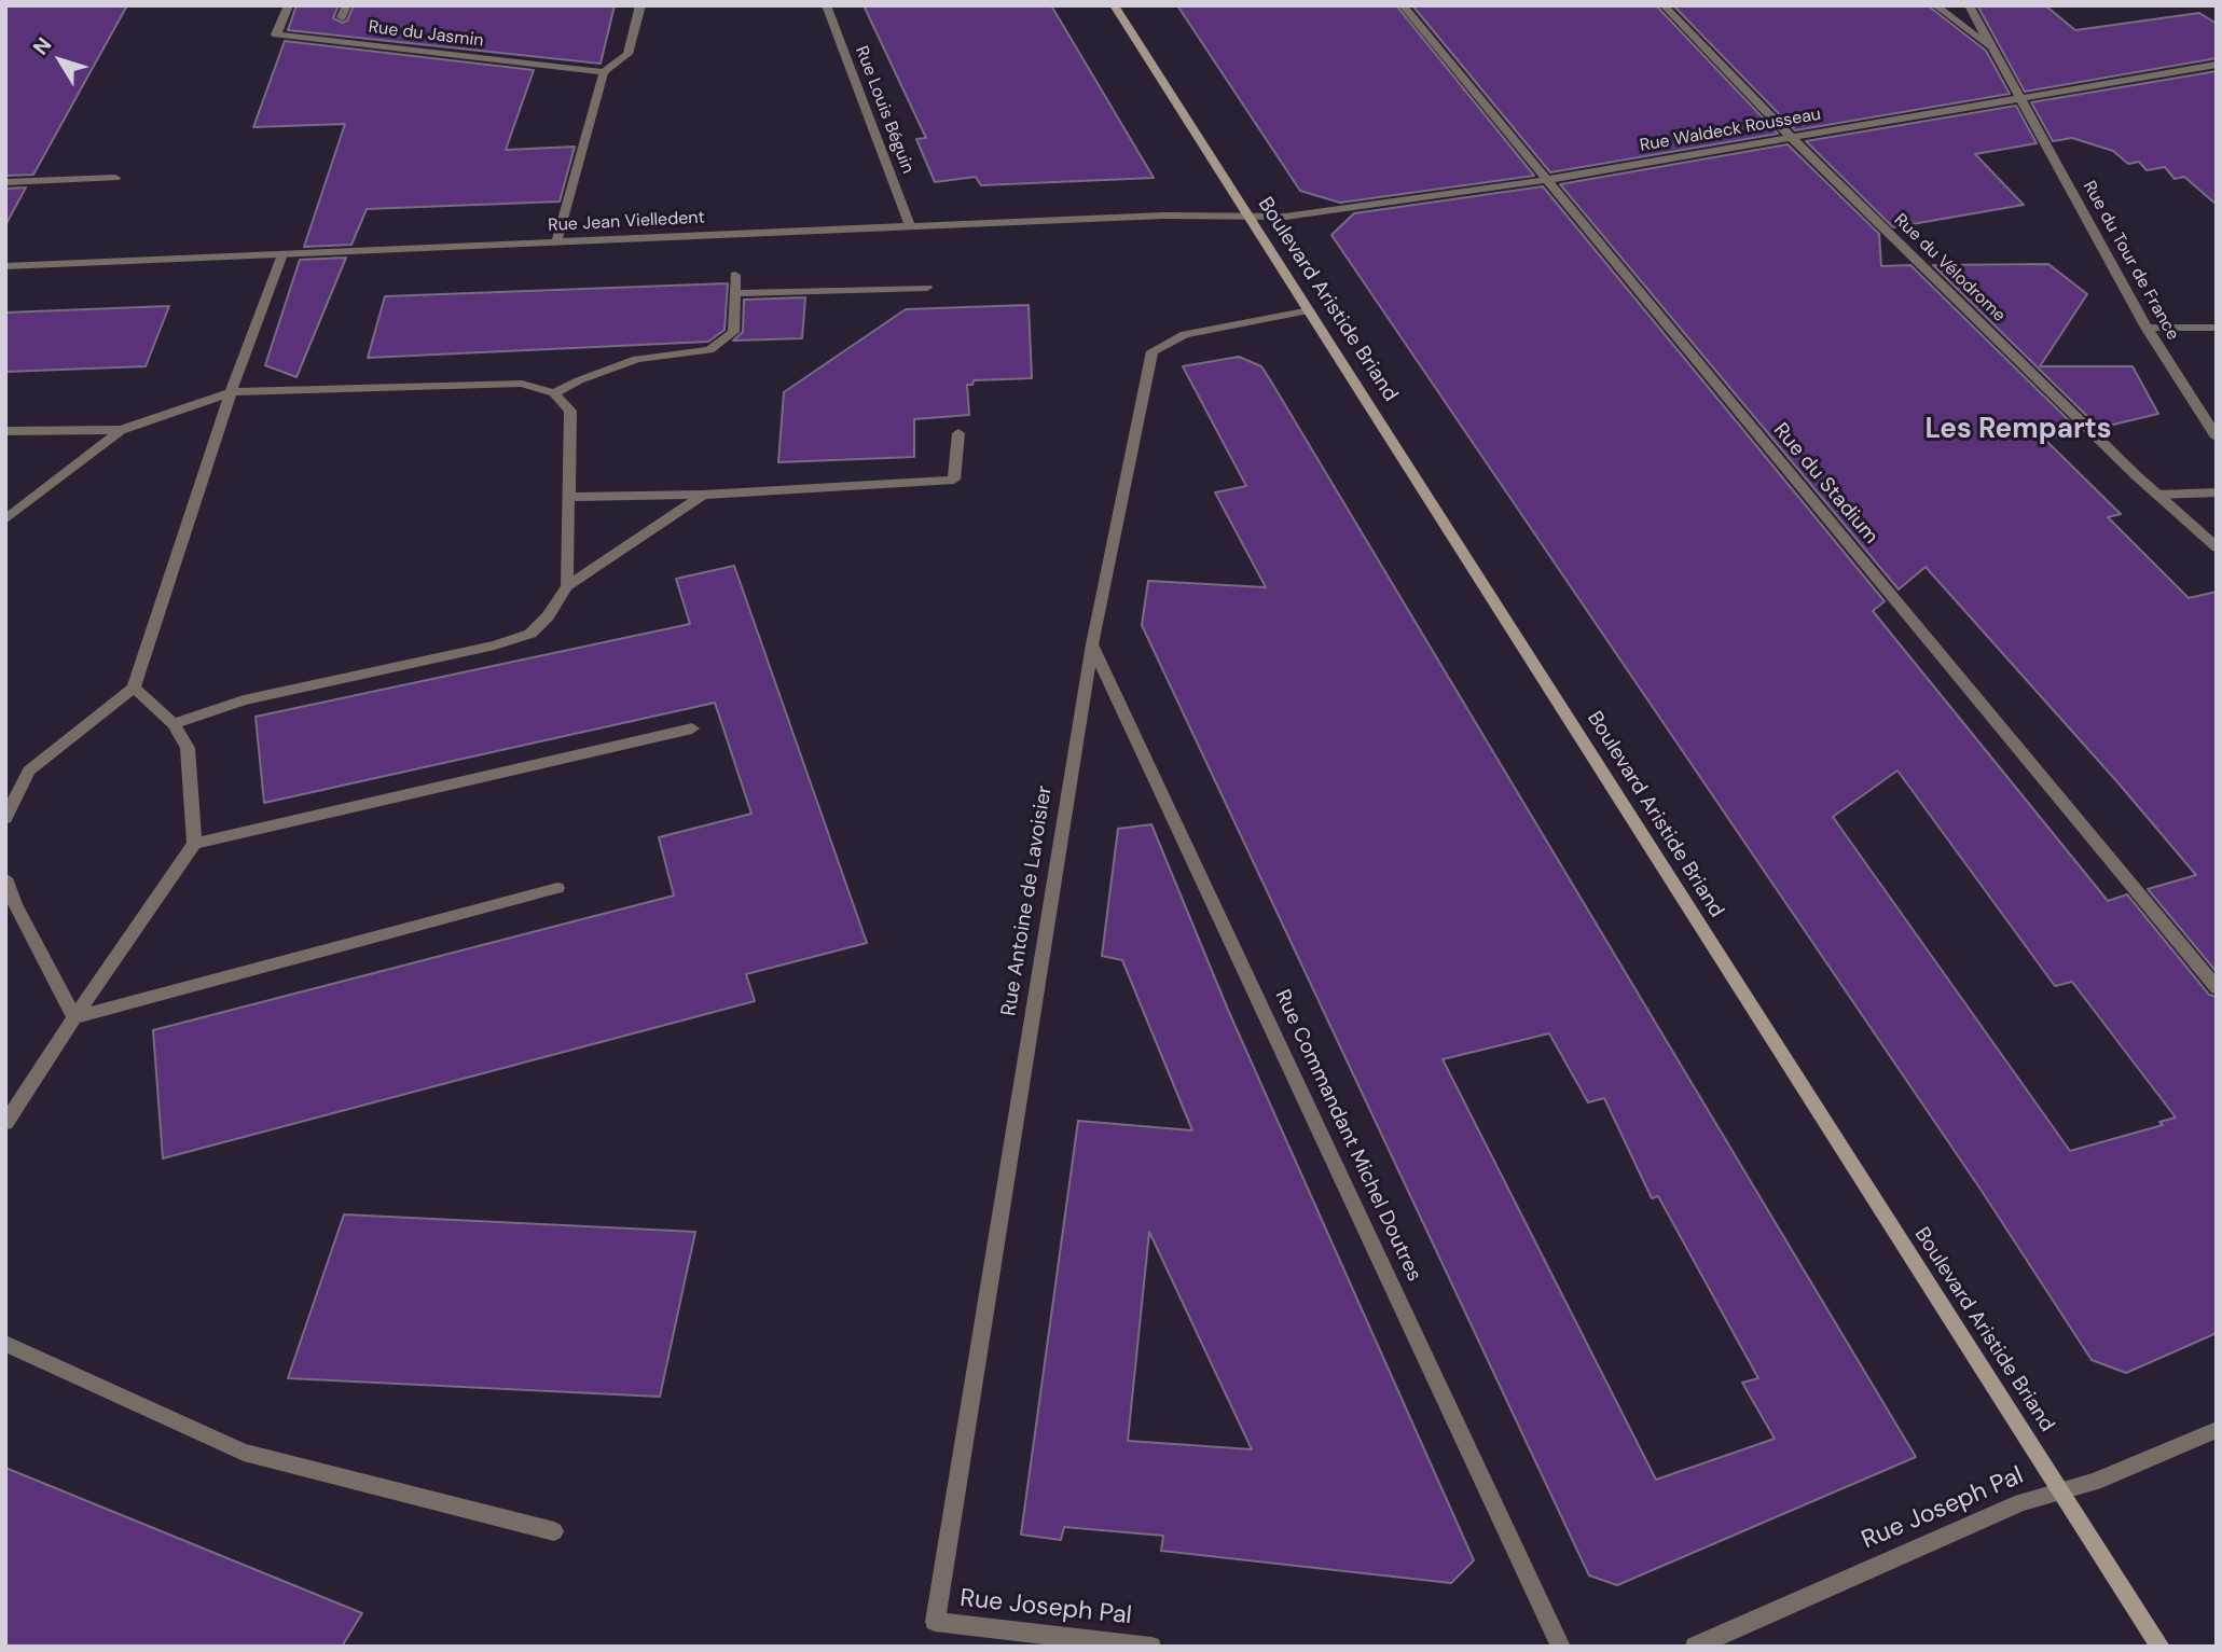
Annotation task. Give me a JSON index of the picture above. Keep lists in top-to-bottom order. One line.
{"streets":{"main road":["Boulevard Aristide Briand"],"street":["Rue du Jasmin","Rue Louis Béguin","Rue Waldeck Rousseau","Rue Jean Vielledent","Rue du Tour de France","Rue du Vélodrome","Rue du Stadium","Rue Antoine de Lavoisier","Rue Commandant Michel Doutres","Rue Joseph Pal"]},"crossings":[["Rue Louis Béguin","Rue Jean Vielledent"],["Rue Waldeck Rousseau","Rue Jean Vielledent"],["Rue Waldeck Rousseau","Rue du Tour de France"],["Rue Waldeck Rousseau","Rue du Vélodrome"],["Rue Waldeck Rousseau","Boulevard Aristide Briand"],["Rue Waldeck Rousseau","Rue du Stadium"],["Rue Jean Vielledent","Boulevard Aristide Briand"],["Boulevard Aristide Briand","Rue Antoine de Lavoisier"],["Boulevard Aristide Briand","Rue Joseph Pal"],["Rue Antoine de Lavoisier","Rue Commandant Michel Doutres"],["Rue Antoine de Lavoisier","Rue Joseph Pal"]],"districts":["Les Remparts"],"north":"top left"}
